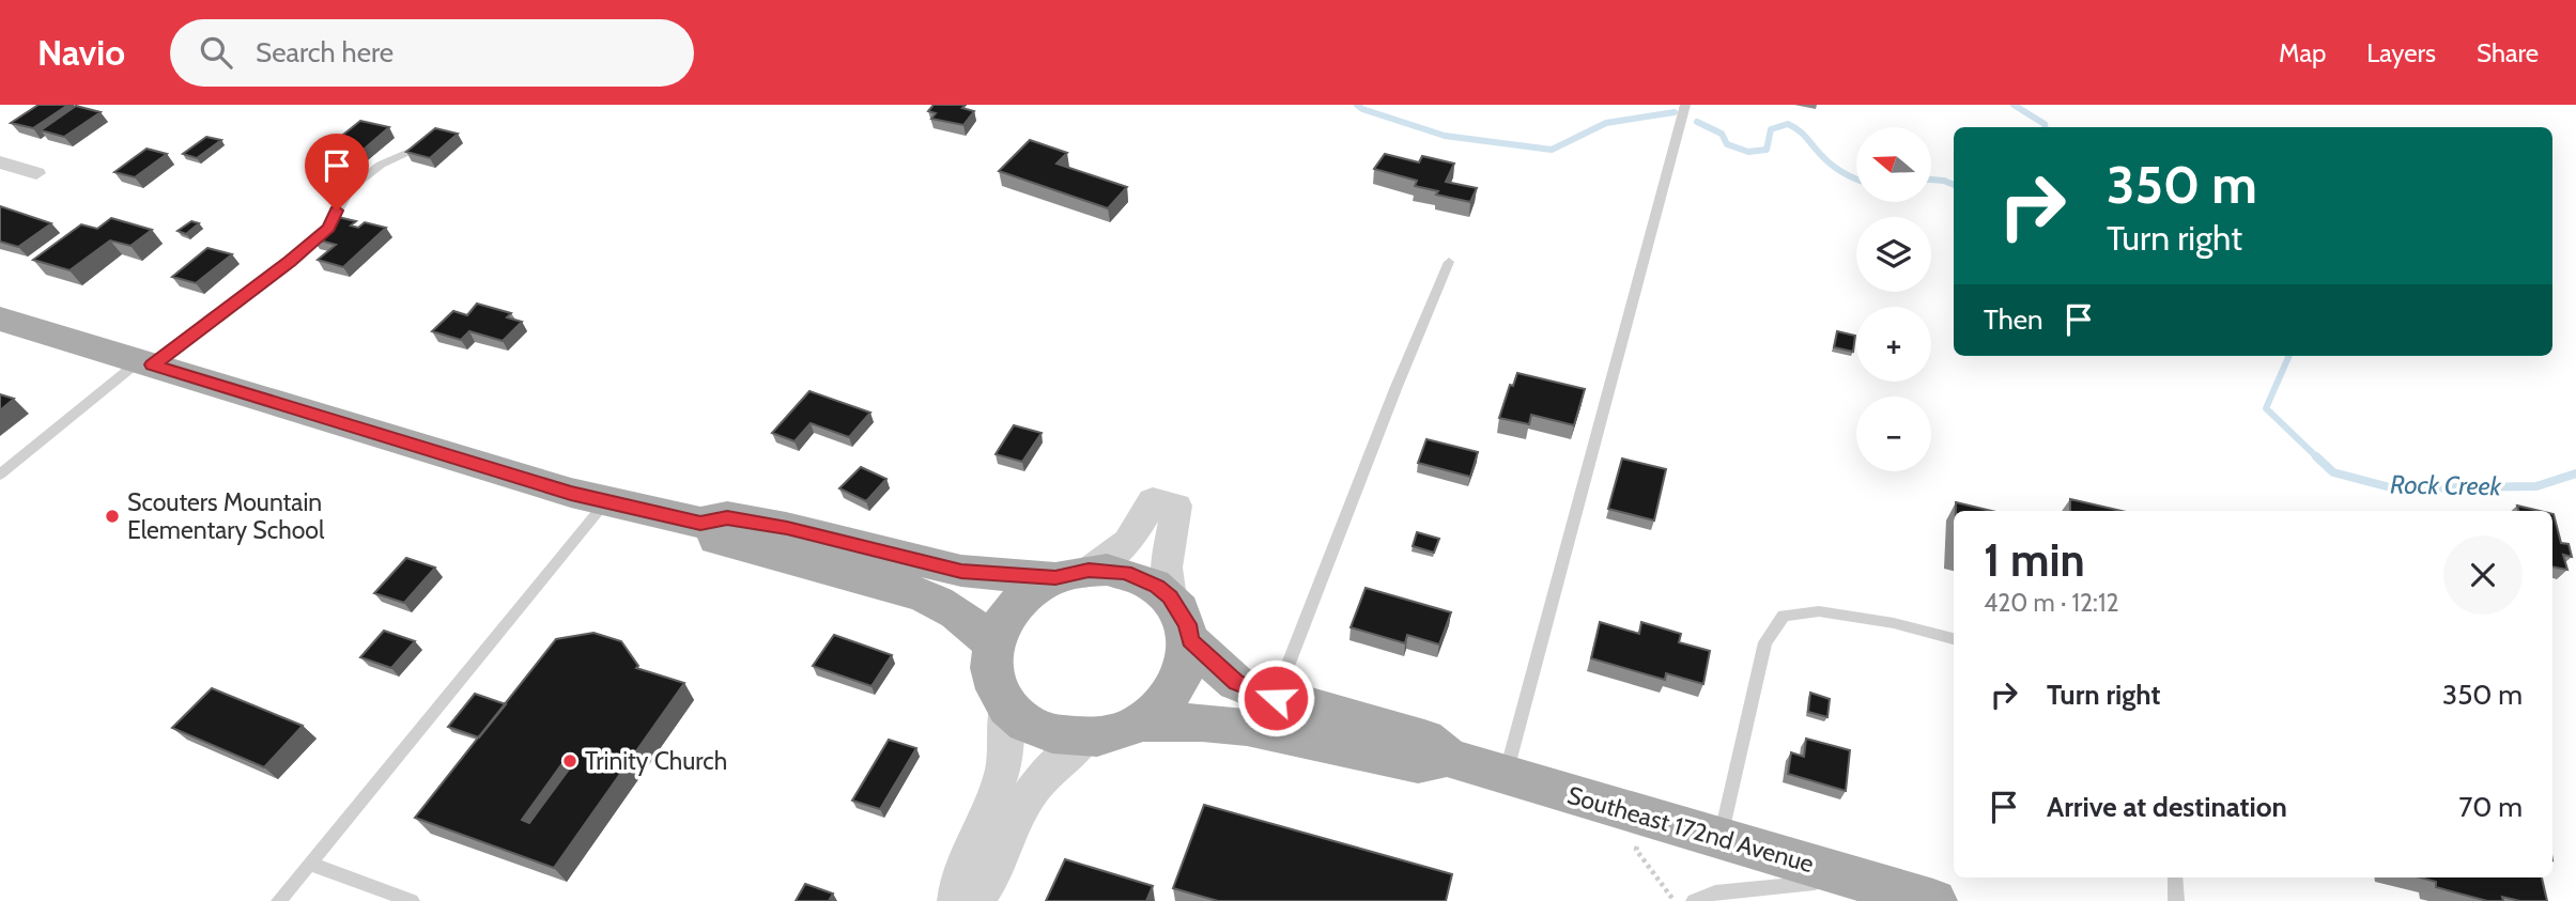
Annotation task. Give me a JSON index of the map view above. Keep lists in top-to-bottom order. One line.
{"streets":{"main road":["Southeast 172nd Avenue"]},"water":["Rock Creek"],"places":["Scouters Mountain Elementary School","Trinity Church"],"north":"left","page":{"header":"Navio","search":"Search here","nav":["Map","Layers","Share"],"map_buttons":["+","−"],"turn":["350 m","Turn right"],"then":"Then","heading":["1 min","420 m · 12:12"],"list":[{"name":"Turn right","value":"350 m"},{"name":"Arrive at destination","value":"70 m"}]}}
